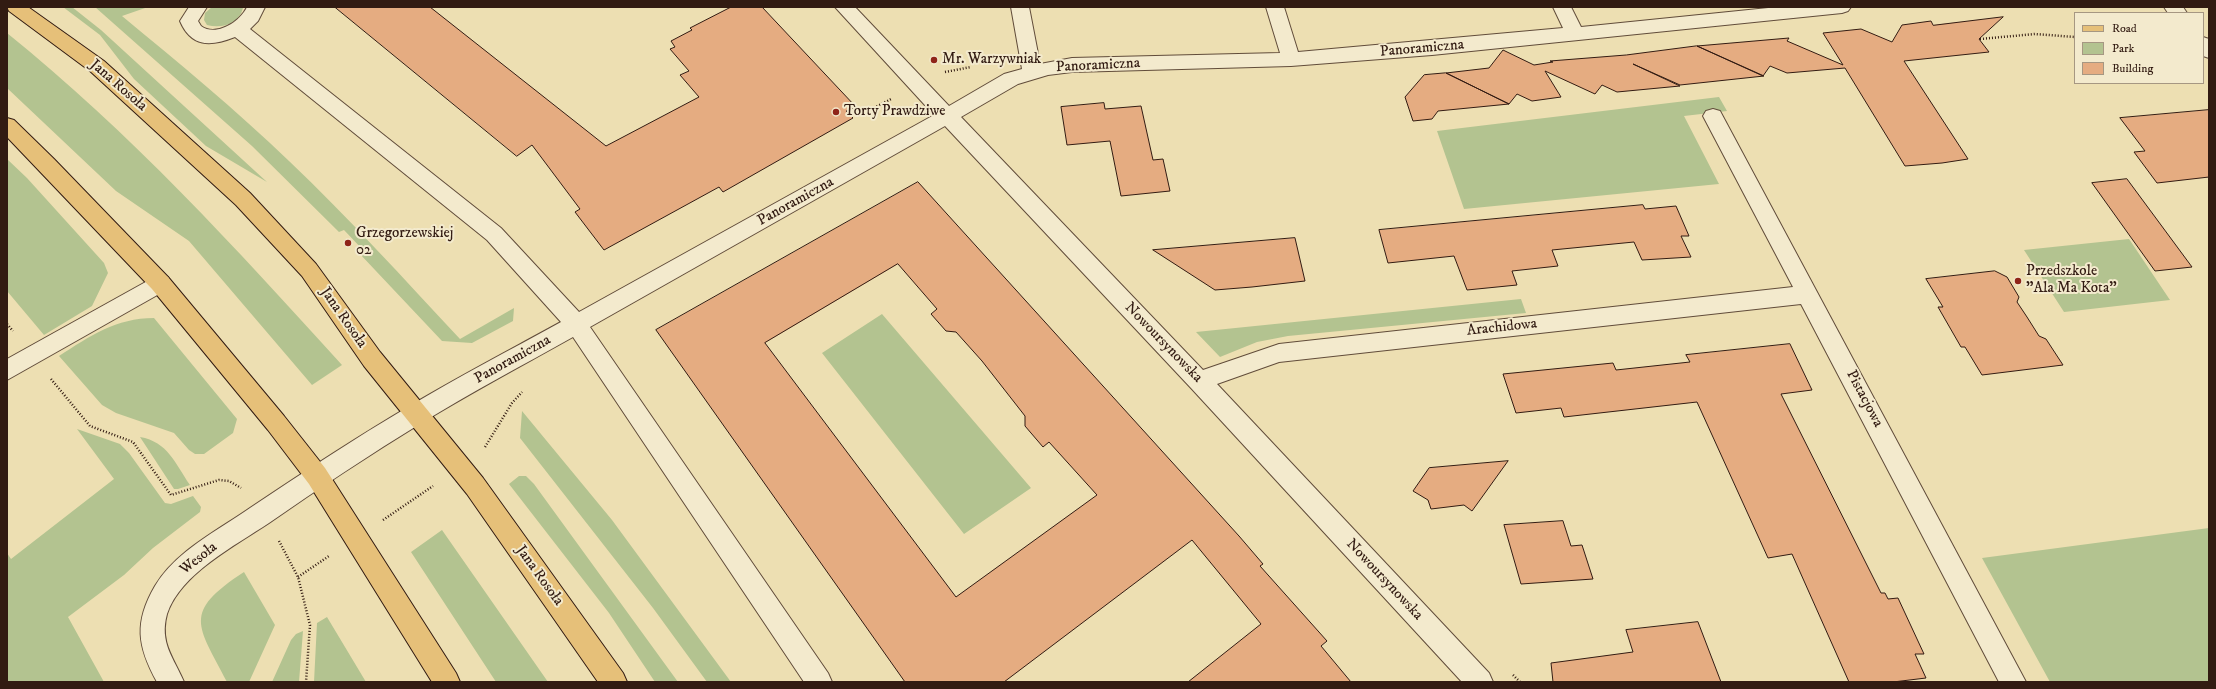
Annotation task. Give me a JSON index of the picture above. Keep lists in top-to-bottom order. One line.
{"streets":{"main road":["Jana Rosoła"],"street":["Panoramiczna","Arachidowa","Nowoursynowska","Pistacjowa","Wesoła"]},"crossings":[["Panoramiczna","Jana Rosoła"],["Panoramiczna","Nowoursynowska"],["Panoramiczna","Wesoła"],["Arachidowa","Nowoursynowska"],["Arachidowa","Pistacjowa"]],"places":["Mr. Warzywniak","Torty Prawdziwe","Grzegorzewskiej 02","Przedszkole \"Ala Ma Kota\""],"legend":["Road","Park","Building"]}
